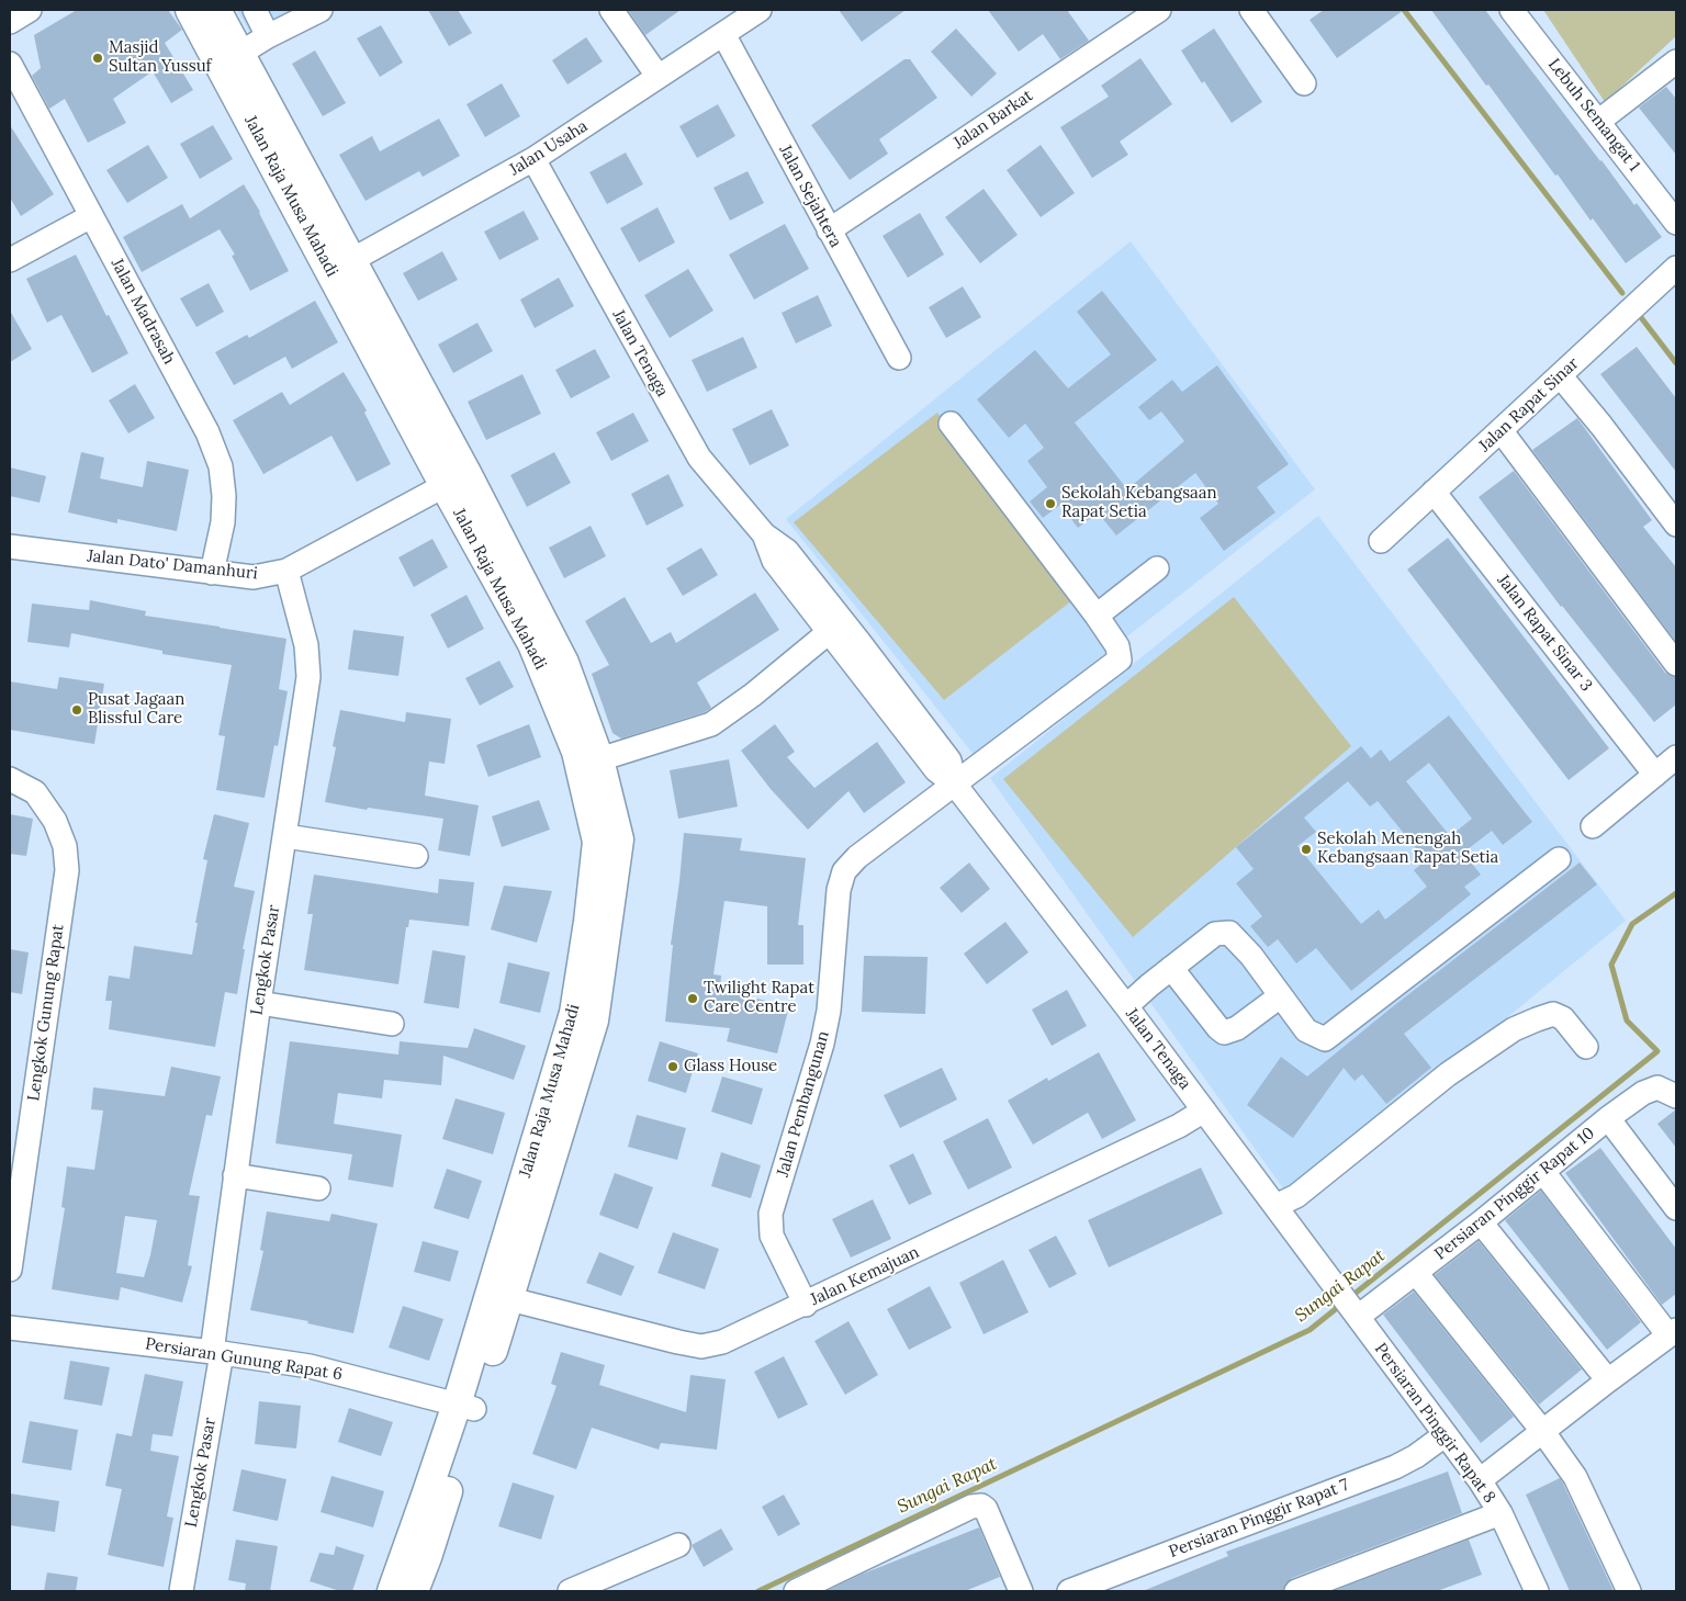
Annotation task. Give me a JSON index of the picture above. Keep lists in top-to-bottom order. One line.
{"streets":{"main road":["Jalan Raja Musa Mahadi"],"street":["Lebuh Semangat 1","Jalan Barkat","Jalan Usaha","Jalan Sejahtera","Jalan Madrasah","Jalan Tenaga","Jalan Rapat Sinar","Jalan Dato' Damanhuri","Jalan Rapat Sinar 3","Lengkok Pasar","Lengkok Gunung Rapat","Jalan Pembangunan","Persiaran Pinggir Rapat 10","Jalan Kemajuan","Persiaran Gunung Rapat 6","Persiaran Pinggir Rapat 8","Persiaran Pinggir Rapat 7"]},"crossings":[["Jalan Barkat","Jalan Sejahtera"],["Jalan Usaha","Jalan Raja Musa Mahadi"],["Jalan Usaha","Jalan Sejahtera"],["Jalan Usaha","Jalan Tenaga"],["Jalan Raja Musa Mahadi","Jalan Dato' Damanhuri"],["Jalan Raja Musa Mahadi","Jalan Kemajuan"],["Jalan Raja Musa Mahadi","Persiaran Gunung Rapat 6"],["Jalan Madrasah","Jalan Dato' Damanhuri"],["Jalan Tenaga","Jalan Pembangunan"],["Jalan Tenaga","Persiaran Pinggir Rapat 10"],["Jalan Tenaga","Jalan Kemajuan"],["Jalan Tenaga","Persiaran Pinggir Rapat 8"],["Jalan Rapat Sinar","Jalan Rapat Sinar 3"],["Jalan Dato' Damanhuri","Lengkok Pasar"],["Lengkok Pasar","Persiaran Gunung Rapat 6"],["Jalan Pembangunan","Jalan Kemajuan"],["Persiaran Pinggir Rapat 10","Persiaran Pinggir Rapat 8"],["Persiaran Pinggir Rapat 8","Persiaran Pinggir Rapat 7"]],"water":["Sungai Rapat"],"places":["Masjid Sultan Yussuf","Sekolah Kebangsaan Rapat Setia","Pusat Jagaan Blissful Care","Sekolah Menengah Kebangsaan Rapat Setia","Twilight Rapat Care Centre","Glass House"]}
